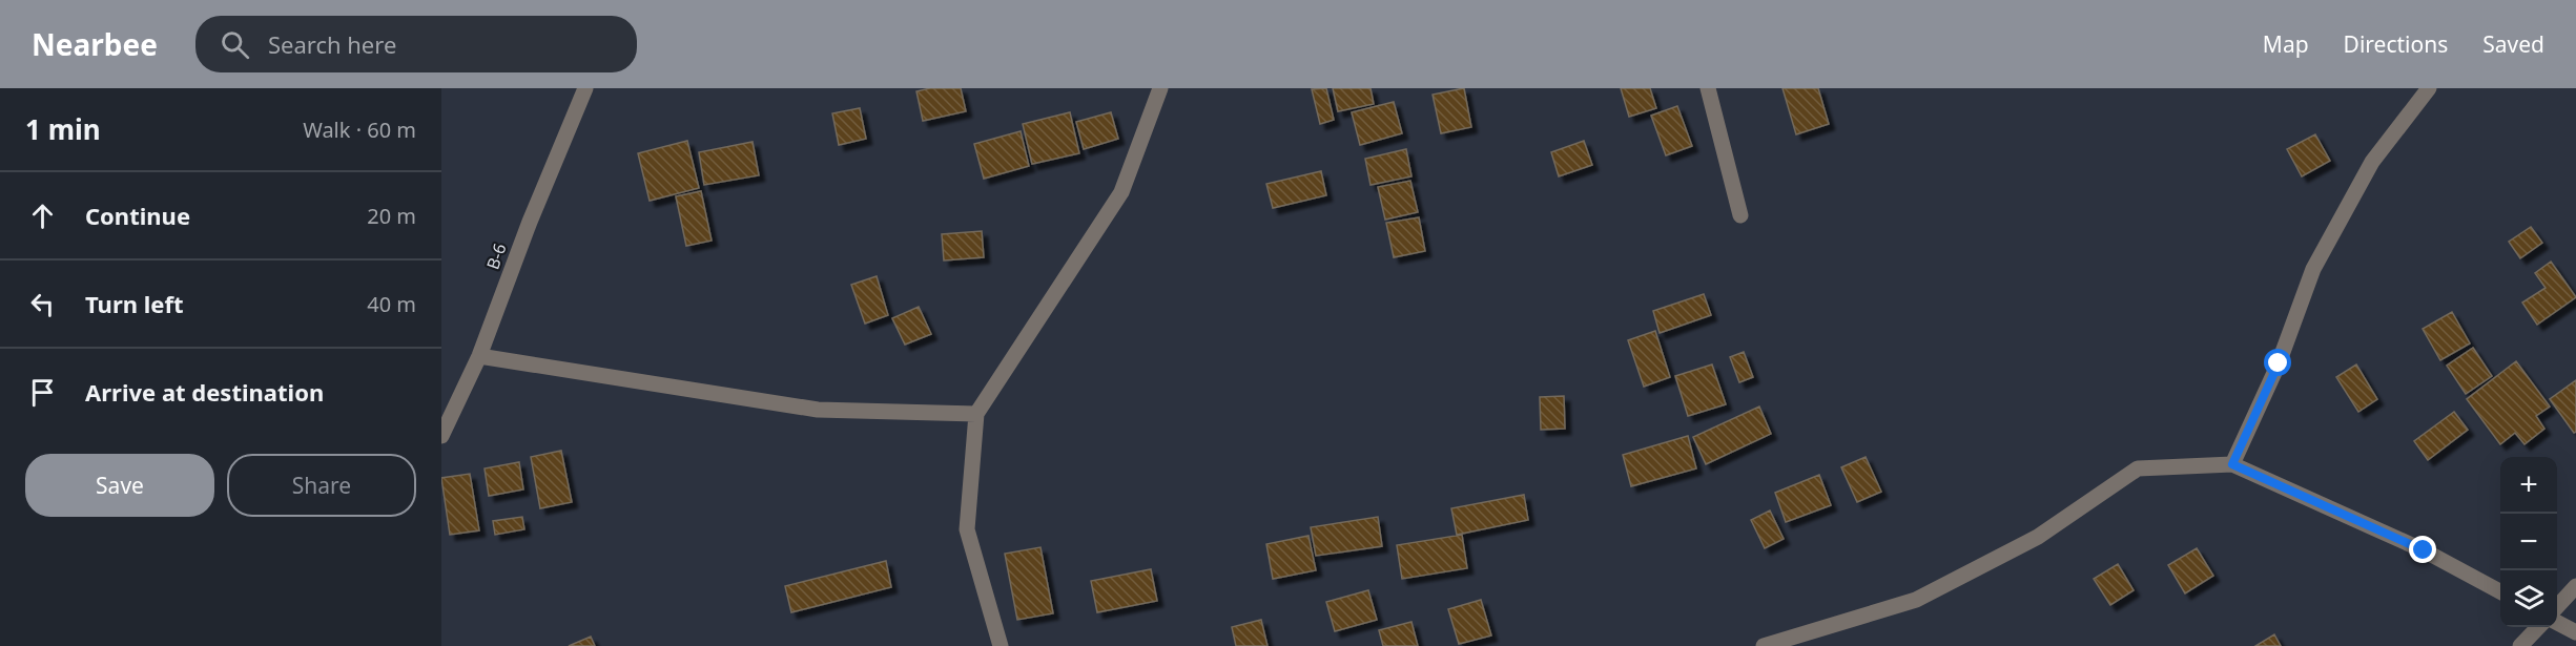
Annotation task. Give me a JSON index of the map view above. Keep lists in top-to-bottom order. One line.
{"streets":{"street":["B-6"]},"page":{"header":"Nearbee","search":"Search here","nav":["Map","Directions","Saved"],"heading":["1 min","Walk · 60 m"],"list":[["Continue","20 m"],["Turn left","40 m"],"Arrive at destination"],"buttons":["Save","Share"],"map_buttons":["+","−"]}}
